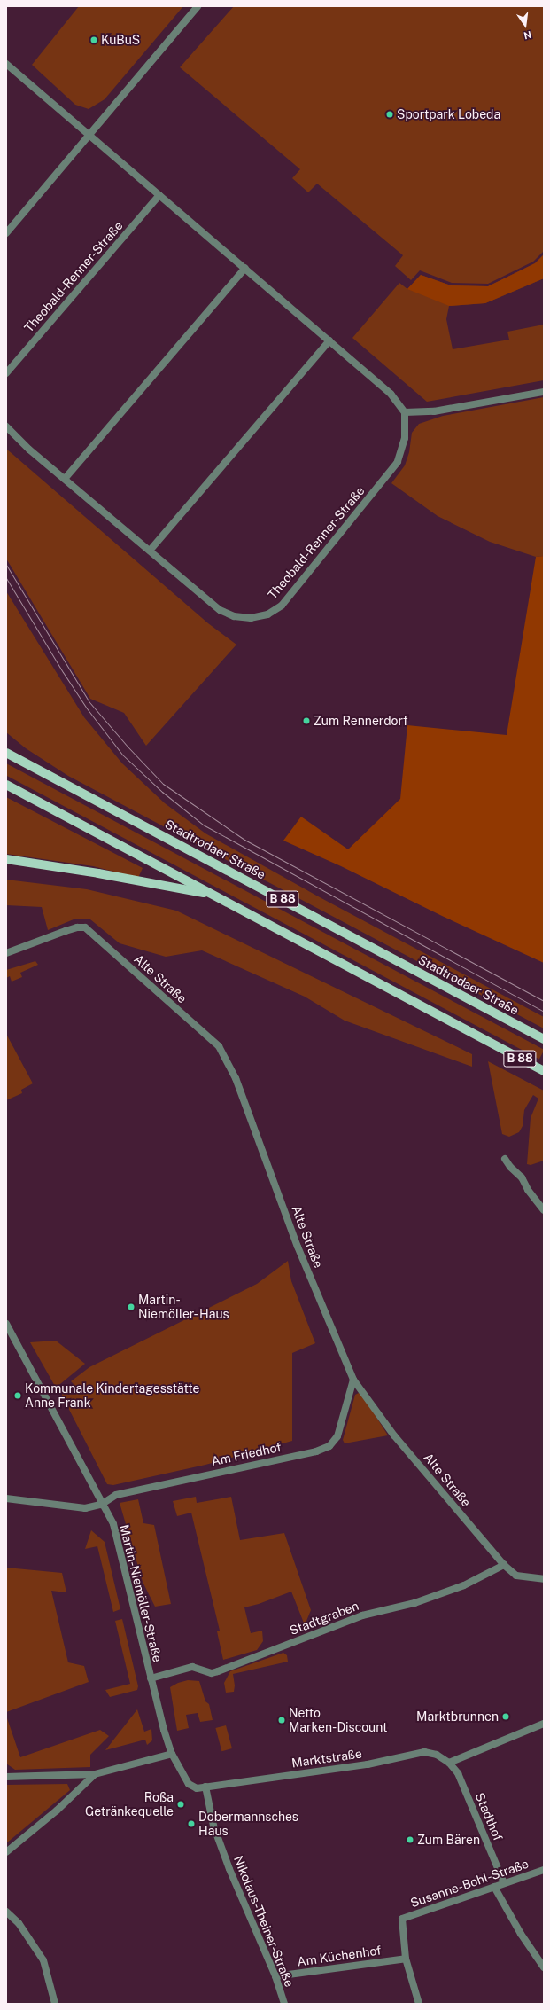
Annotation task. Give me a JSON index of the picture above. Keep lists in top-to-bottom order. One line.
{"streets":{"main road":["Stadtrodaer Straße","B 88"],"street":["Theobald-Renner-Straße","Alte Straße","Am Friedhof","Martin-Niemöller-Straße","Stadtgraben","Marktstraße","Stadthof","Susanne-Bohl-Straße","Nikolaus-Theiner-Straße","Am Küchenhof"]},"crossings":[["Alte Straße","Am Friedhof"],["Alte Straße","Stadtgraben"],["Am Friedhof","Martin-Niemöller-Straße"],["Martin-Niemöller-Straße","Stadtgraben"],["Martin-Niemöller-Straße","Marktstraße"],["Martin-Niemöller-Straße","Nikolaus-Theiner-Straße"],["Marktstraße","Stadthof"],["Marktstraße","Nikolaus-Theiner-Straße"],["Stadthof","Susanne-Bohl-Straße"],["Susanne-Bohl-Straße","Am Küchenhof"],["Nikolaus-Theiner-Straße","Am Küchenhof"]],"places":["KuBuS","Sportpark Lobeda","Zum Rennerdorf","Martin- Niemöller- Haus","Kommunale Kindertagesstätte Anne Frank","Marktbrunnen","Netto Marken-Discount","Roßa Getränkequelle","Dobermannsches Haus","Zum Bären"],"north":"bottom"}
